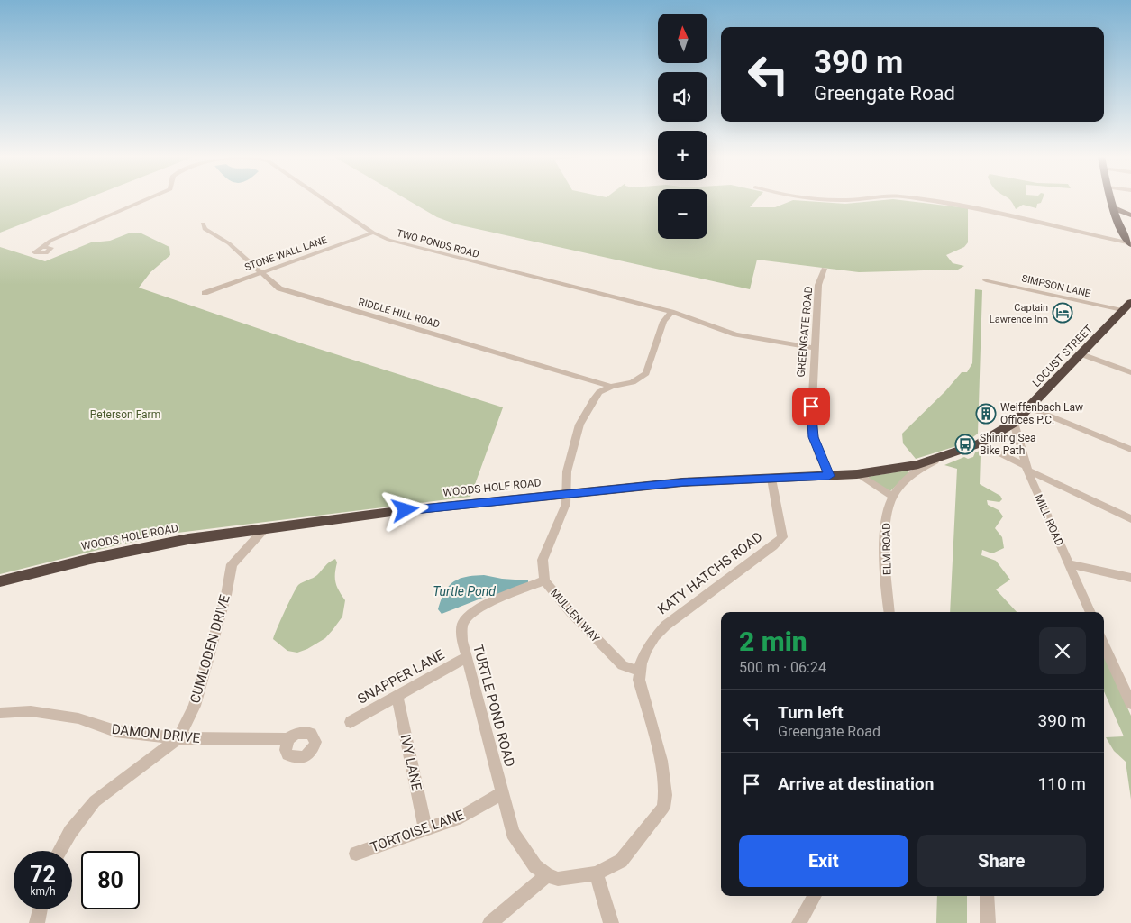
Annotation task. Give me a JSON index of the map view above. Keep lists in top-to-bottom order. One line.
{"streets":{"highway":["LOCUST STREET","WOODS HOLE ROAD"],"street":["TWO PONDS ROAD","STONE WALL LANE","SIMPSON LANE","RIDDLE HILL ROAD","GREENGATE ROAD","MILL ROAD","ELM ROAD","KATY HATCHS ROAD","MULLEN WAY","CUMLODEN DRIVE","SNAPPER LANE","TURTLE POND ROAD","DAMON DRIVE","IVY LANE","TORTOISE LANE"]},"crossings":[["TWO PONDS ROAD","STONE WALL LANE"],["TWO PONDS ROAD","GREENGATE ROAD"],["STONE WALL LANE","RIDDLE HILL ROAD"],["SIMPSON LANE","LOCUST STREET"],["RIDDLE HILL ROAD","MULLEN WAY"],["GREENGATE ROAD","WOODS HOLE ROAD"],["LOCUST STREET","WOODS HOLE ROAD"],["LOCUST STREET","MILL ROAD"],["WOODS HOLE ROAD","ELM ROAD"],["WOODS HOLE ROAD","KATY HATCHS ROAD"],["WOODS HOLE ROAD","MULLEN WAY"],["WOODS HOLE ROAD","CUMLODEN DRIVE"],["KATY HATCHS ROAD","MULLEN WAY"],["MULLEN WAY","TURTLE POND ROAD"],["CUMLODEN DRIVE","DAMON DRIVE"],["SNAPPER LANE","TURTLE POND ROAD"],["SNAPPER LANE","IVY LANE"],["TURTLE POND ROAD","TORTOISE LANE"],["IVY LANE","TORTOISE LANE"]],"water":["Turtle Pond"],"parks":["Peterson Farm"],"places":{"hotel":["Captain Lawrence Inn"],"building":["Weiffenbach Law Offices P.C."],"bus stop":["Shining Sea Bike Path"]},"north":"top","page":{"map_buttons":["+","−"],"turn":["390 m","Greengate Road"],"heading":["2 min","500 m · 06:24"],"list":[{"name":"Turn left","note":"Greengate Road","value":"390 m"},{"name":"Arrive at destination","value":"110 m"}],"buttons":["Exit","Share"],"speed":"72 km/h","limit":"80"}}
